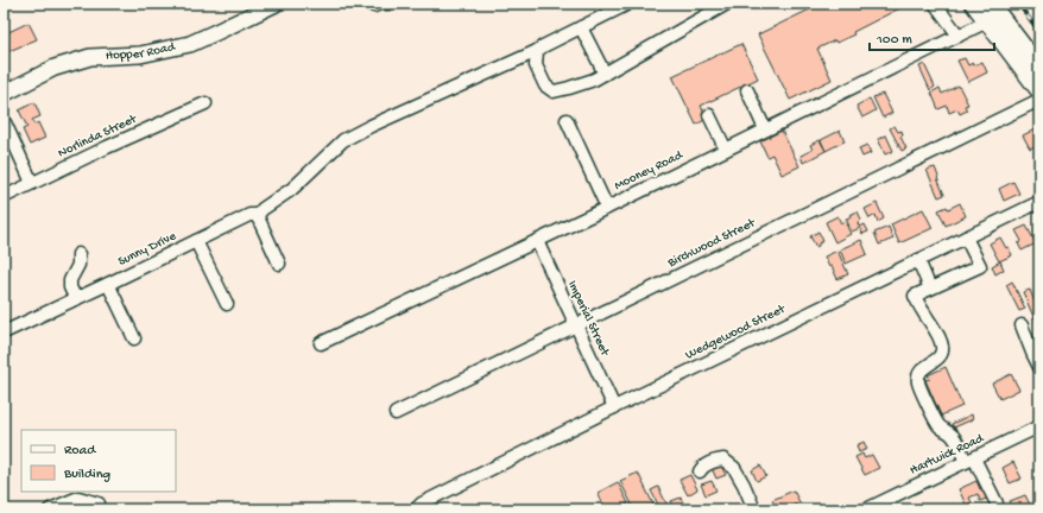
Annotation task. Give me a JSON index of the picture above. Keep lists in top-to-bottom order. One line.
{"streets":{"main road":["Hopper Road"],"street":["Norlinda Street","Mooney Road","Birchwood Street","Sunny Drive","Imperial Street","Wedgewood Street","Hartwick Road"]},"crossings":[["Mooney Road","Imperial Street"],["Birchwood Street","Imperial Street"],["Imperial Street","Wedgewood Street"]],"legend":["Road","Building"],"scale_bar":"100 m"}
